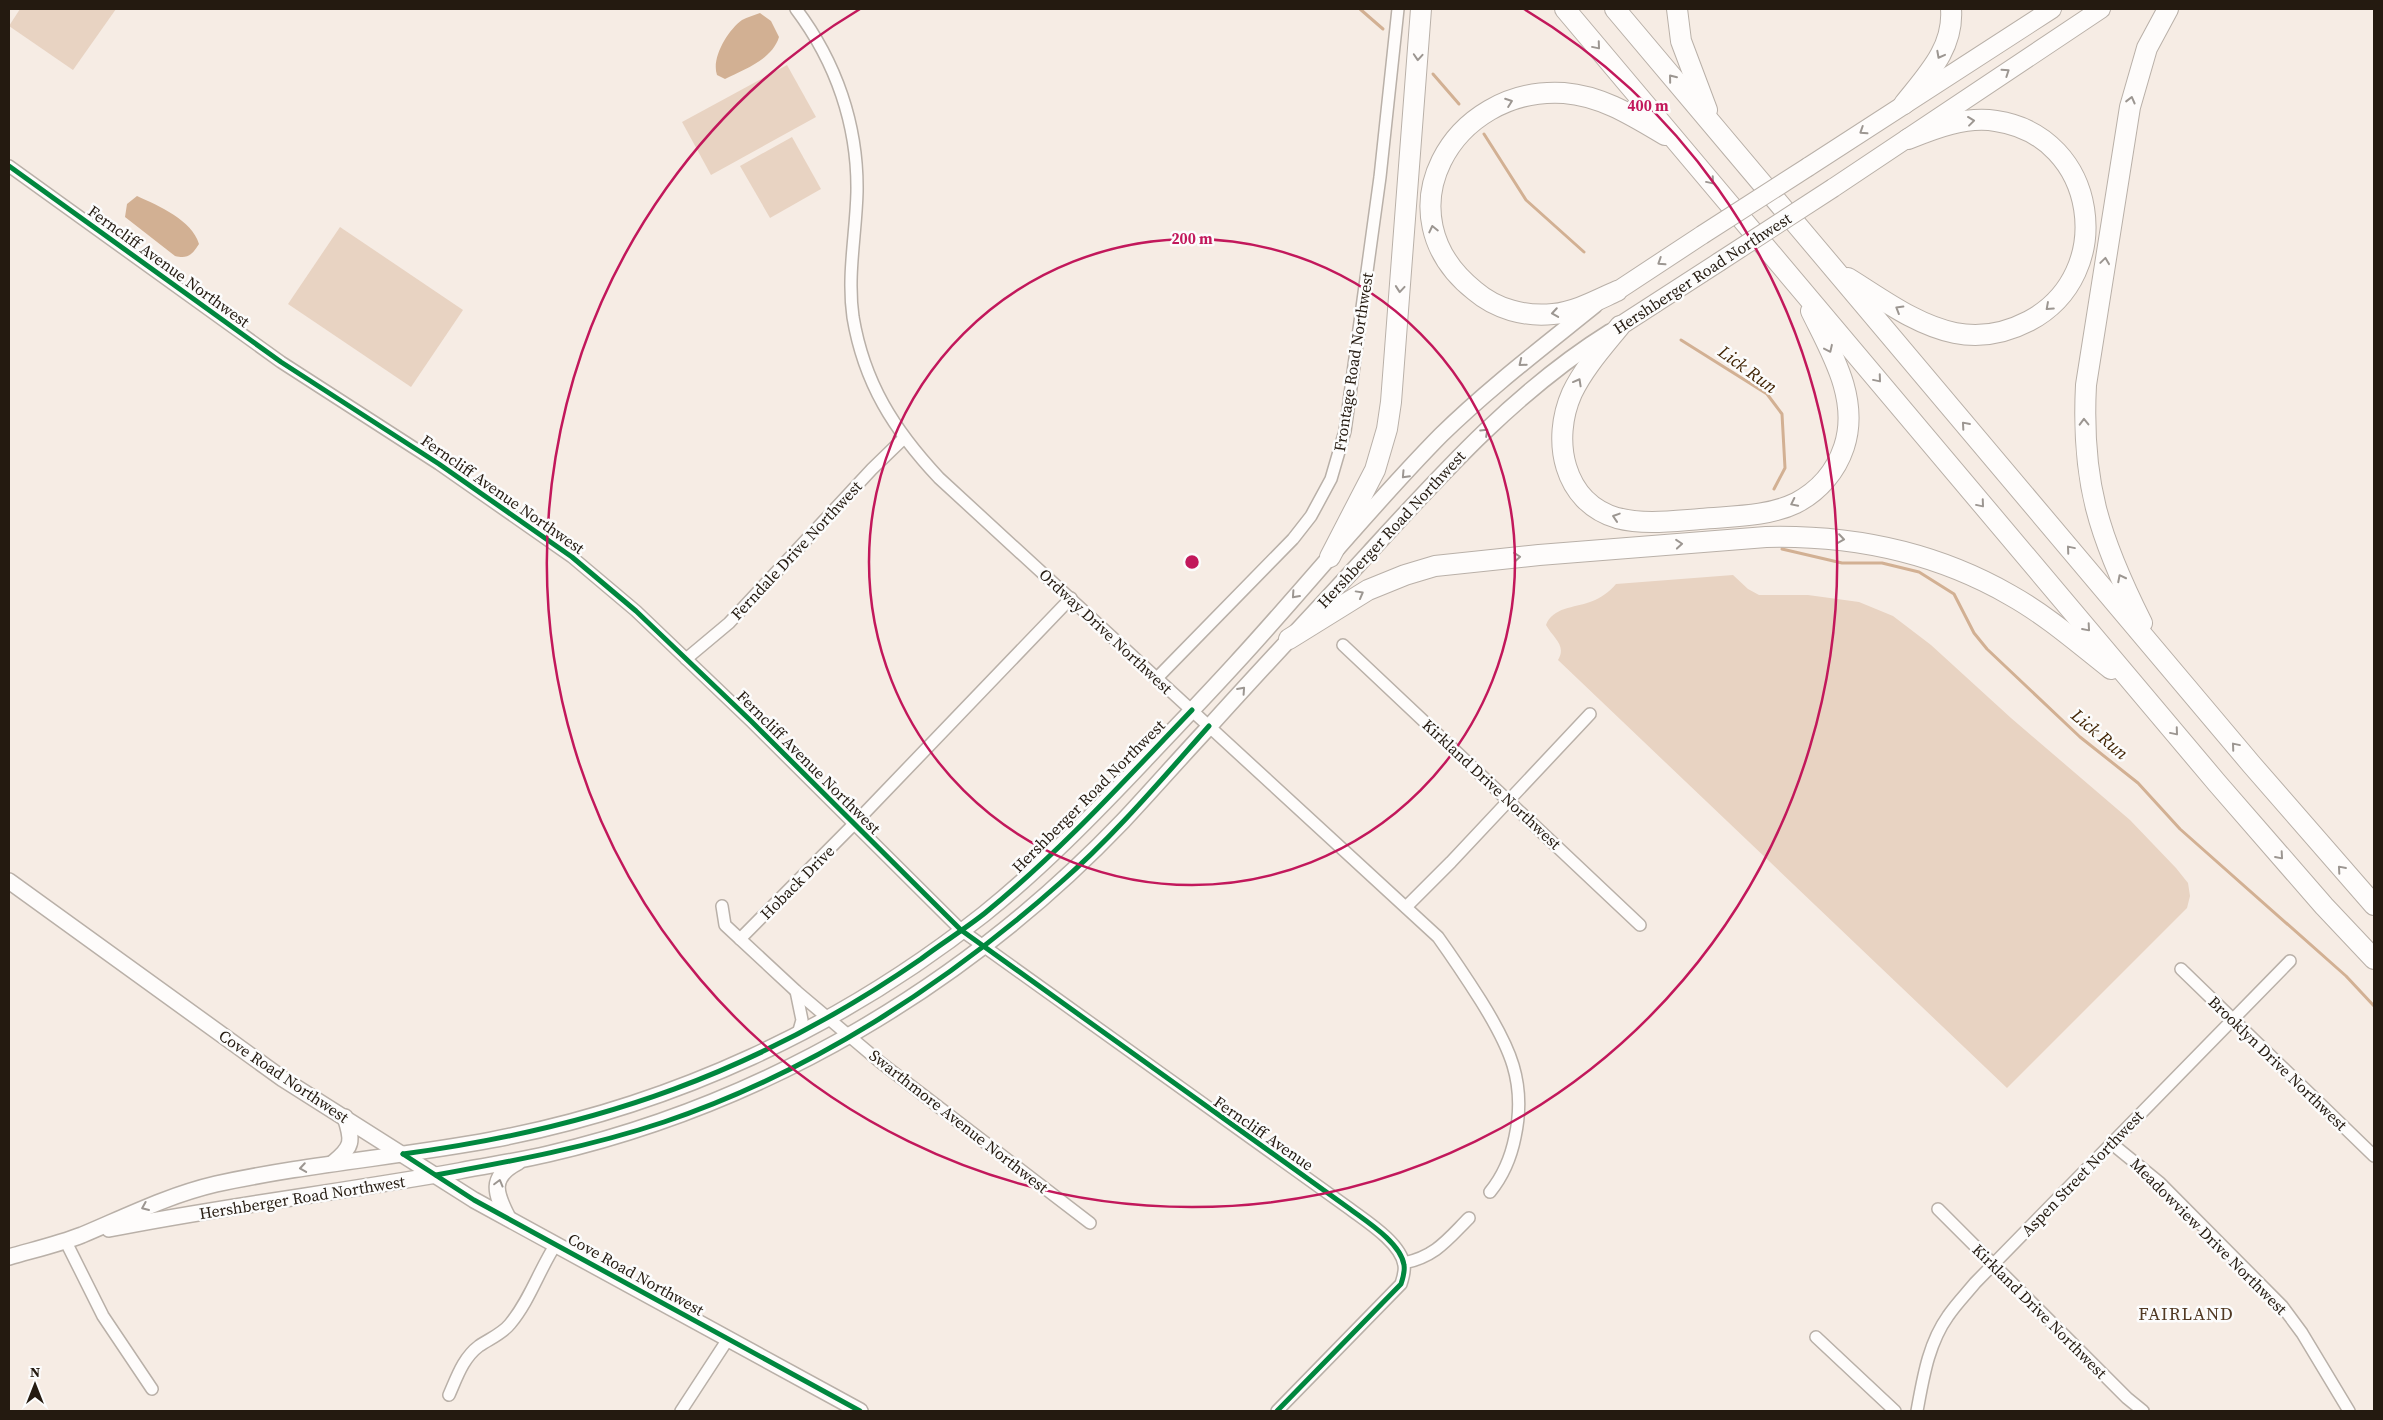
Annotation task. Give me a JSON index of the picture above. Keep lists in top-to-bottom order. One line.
{"streets":{"main road":["Hershberger Road Northwest","Cove Road Northwest"],"street":["Ferncliff Avenue Northwest","Frontage Road Northwest","Ferndale Drive Northwest","Ordway Drive Northwest","Kirkland Drive Northwest","Hoback Drive","Brooklyn Drive Northwest","Swarthmore Avenue Northwest","Ferncliff Avenue","Aspen Street Northwest","Meadowview Drive Northwest"]},"crossings":[["Ferncliff Avenue Northwest","Hershberger Road Northwest"],["Ferncliff Avenue Northwest","Ferndale Drive Northwest"],["Ferncliff Avenue Northwest","Hoback Drive"],["Ferncliff Avenue Northwest","Ferncliff Avenue"],["Hershberger Road Northwest","Ordway Drive Northwest"],["Hershberger Road Northwest","Cove Road Northwest"],["Hershberger Road Northwest","Swarthmore Avenue Northwest"],["Frontage Road Northwest","Ordway Drive Northwest"],["Ferndale Drive Northwest","Ordway Drive Northwest"],["Ordway Drive Northwest","Hoback Drive"],["Kirkland Drive Northwest","Aspen Street Northwest"],["Hoback Drive","Swarthmore Avenue Northwest"],["Brooklyn Drive Northwest","Aspen Street Northwest"],["Aspen Street Northwest","Meadowview Drive Northwest"]],"districts":["FAIRLAND"],"water":["Lick Run"],"north":"top","rings":["400 m","200 m"]}
